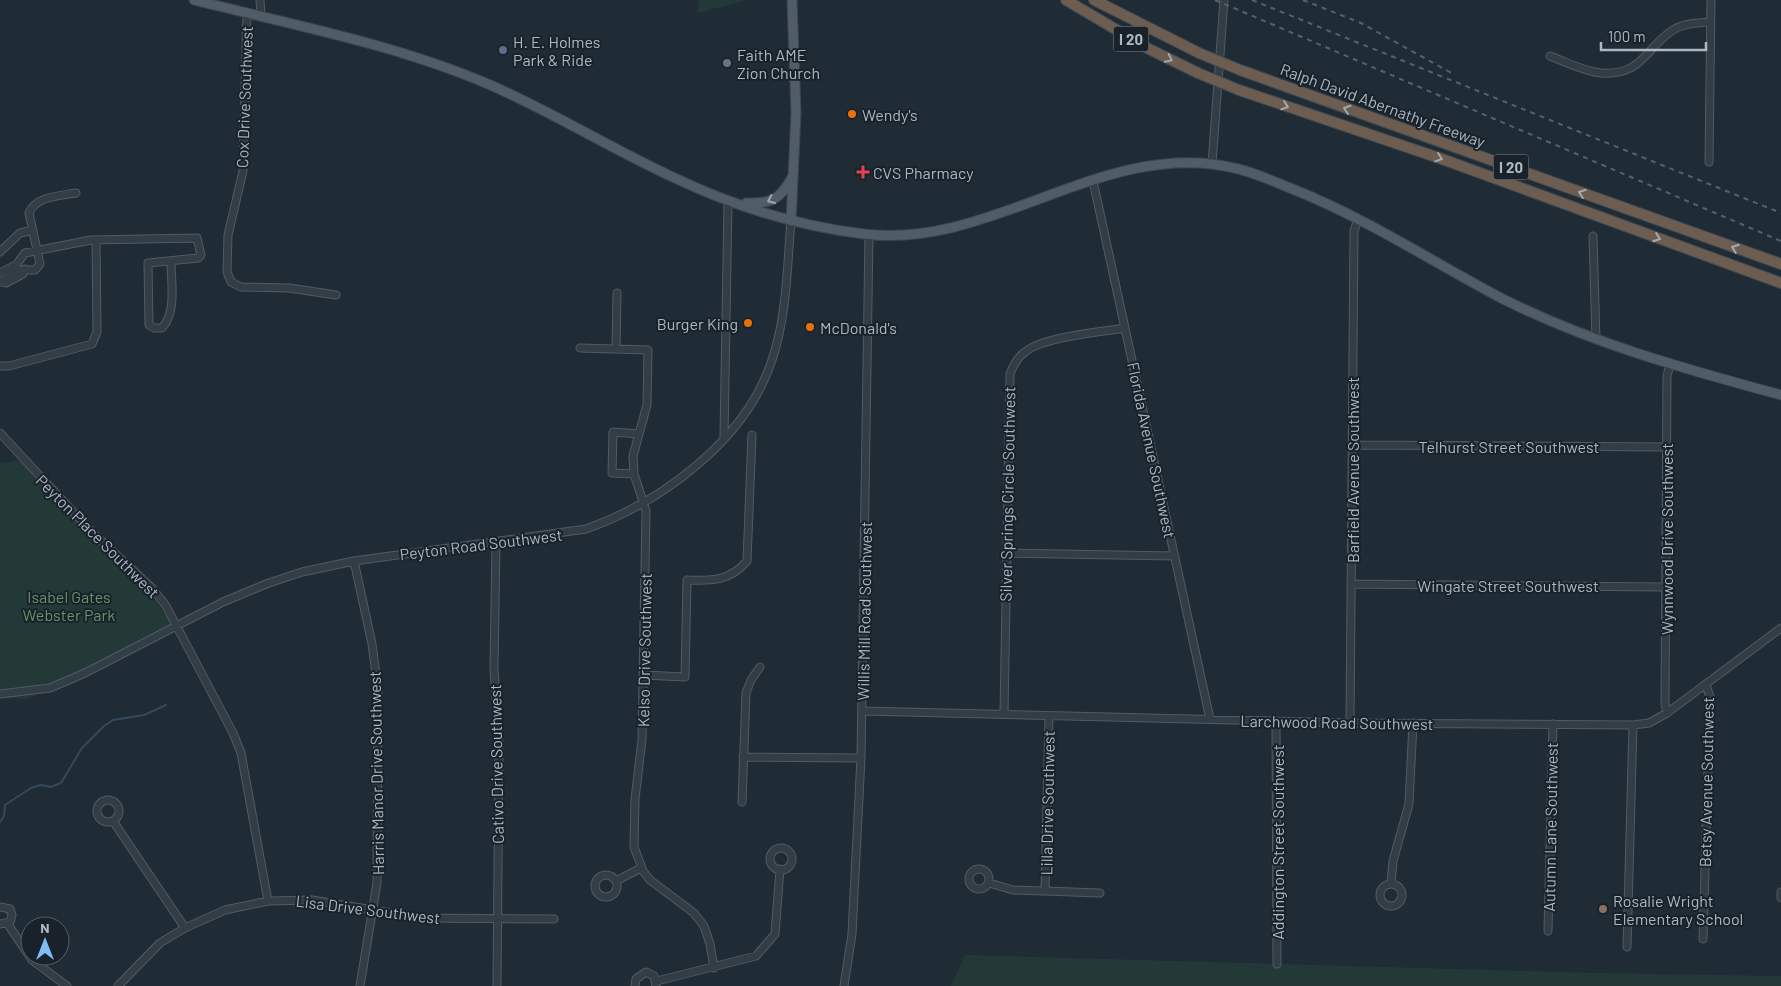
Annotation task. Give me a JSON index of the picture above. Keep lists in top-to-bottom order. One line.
{"streets":{"highway":["I 20","Ralph David Abernathy Freeway"],"street":["Cox Drive Southwest","Telhurst Street Southwest","Florida Avenue Southwest","Barfield Avenue Southwest","Silver Springs Circle Southwest","Peyton Place Southwest","Wynnwood Drive Southwest","Peyton Road Southwest","Wingate Street Southwest","Willis Mill Road Southwest","Kelso Drive Southwest","Larchwood Road Southwest","Cativo Drive Southwest","Harris Manor Drive Southwest","Betsy Avenue Southwest","Lilla Drive Southwest","Autumn Lane Southwest","Addington Street Southwest","Lisa Drive Southwest"]},"crossings":[["Telhurst Street Southwest","Barfield Avenue Southwest"],["Telhurst Street Southwest","Wynnwood Drive Southwest"],["Florida Avenue Southwest","Silver Springs Circle Southwest"],["Florida Avenue Southwest","Larchwood Road Southwest"],["Barfield Avenue Southwest","Wingate Street Southwest"],["Barfield Avenue Southwest","Larchwood Road Southwest"],["Silver Springs Circle Southwest","Larchwood Road Southwest"],["Peyton Place Southwest","Peyton Road Southwest"],["Peyton Place Southwest","Lisa Drive Southwest"],["Wynnwood Drive Southwest","Wingate Street Southwest"],["Wynnwood Drive Southwest","Larchwood Road Southwest"],["Peyton Road Southwest","Kelso Drive Southwest"],["Peyton Road Southwest","Cativo Drive Southwest"],["Peyton Road Southwest","Harris Manor Drive Southwest"],["Willis Mill Road Southwest","Larchwood Road Southwest"],["Larchwood Road Southwest","Betsy Avenue Southwest"],["Larchwood Road Southwest","Lilla Drive Southwest"],["Larchwood Road Southwest","Autumn Lane Southwest"],["Larchwood Road Southwest","Addington Street Southwest"],["Cativo Drive Southwest","Lisa Drive Southwest"],["Harris Manor Drive Southwest","Lisa Drive Southwest"]],"parks":["Isabel Gates Webster Park"],"places":{"other":["H. E. Holmes Park & Ride","Faith AME Zion Church","Wendy's","Burger King","McDonald's","Rosalie Wright Elementary School"],"health":["CVS Pharmacy"]},"scale_bar":"100 m","north":"top"}
